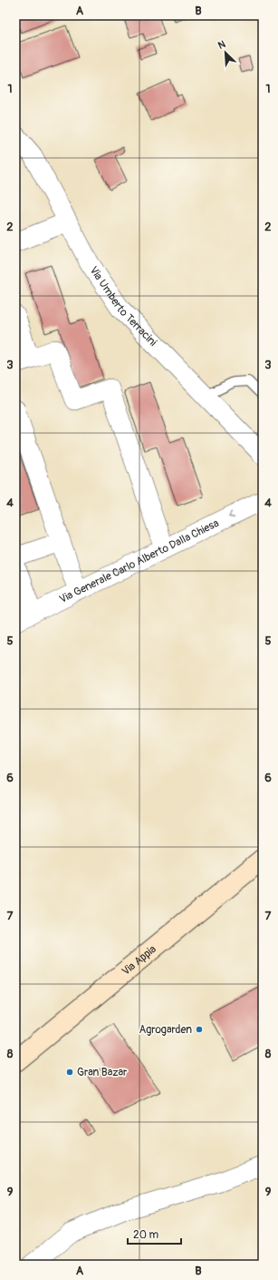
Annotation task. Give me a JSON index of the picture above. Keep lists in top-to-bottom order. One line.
{"streets":{"main road":["Via Appia"],"street":["Via Umberto Terracini","Via Generale Carlo Alberto Dalla Chiesa"]},"one_way":["Via Generale Carlo Alberto Dalla Chiesa"],"places":["Agrogarden","Gran Bazar"],"scale_bar":"20 m","north":"top left","grid":{"columns":["A","B"],"rows":["1","2","3","4","5","6","7","8","9"]}}
